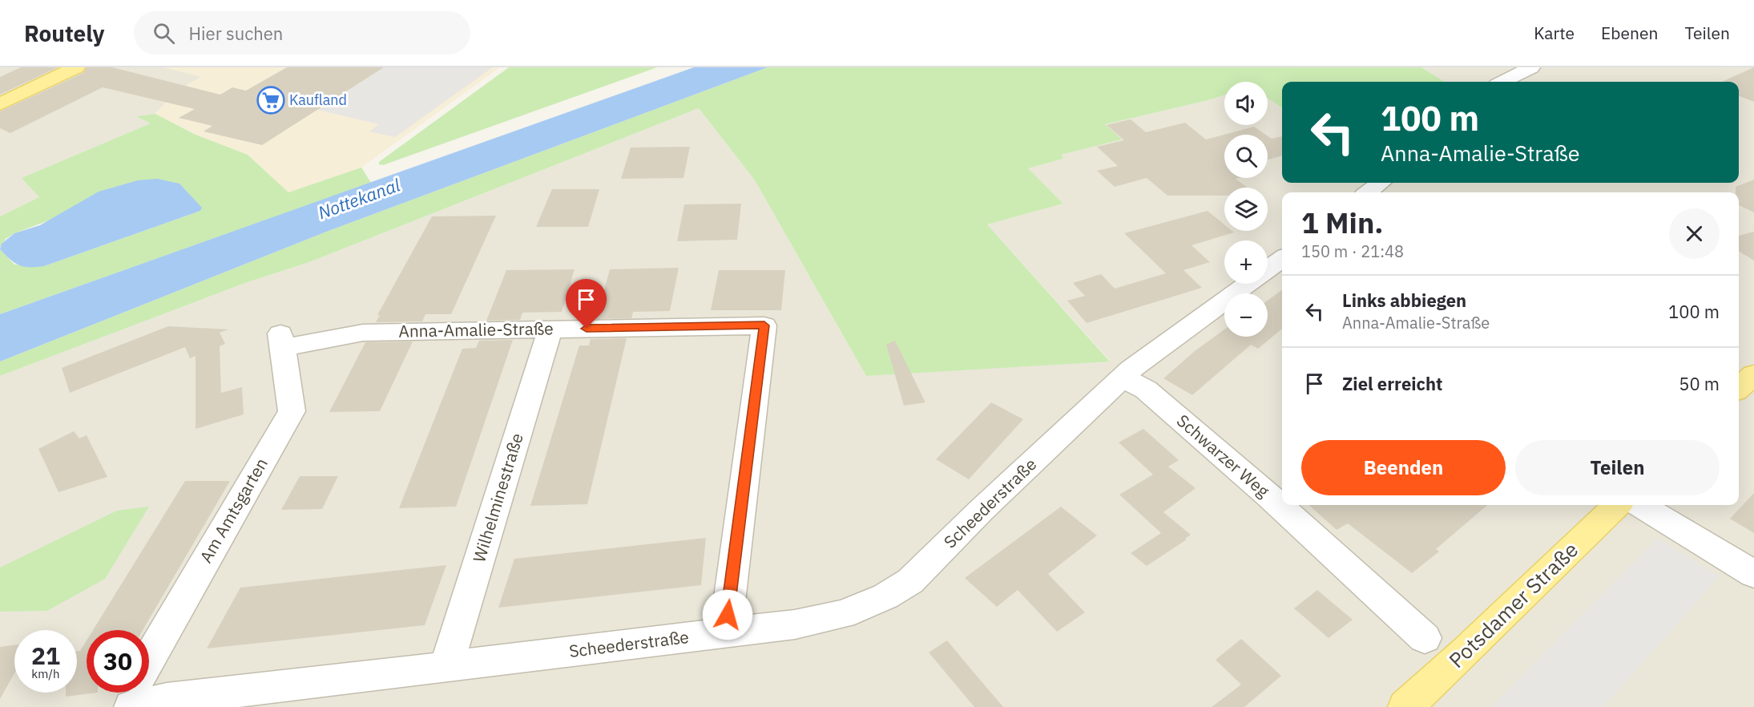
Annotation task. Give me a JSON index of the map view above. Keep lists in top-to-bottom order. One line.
{"streets":{"main road":["Potsdamer Straße"],"street":["Anna-Amalie-Straße","Schwarzer Weg","Wilhelminestraße","Scheederstraße","Am Amtsgarten"]},"crossings":[["Anna-Amalie-Straße","Wilhelminestraße"],["Anna-Amalie-Straße","Scheederstraße"],["Anna-Amalie-Straße","Am Amtsgarten"],["Schwarzer Weg","Scheederstraße"],["Wilhelminestraße","Scheederstraße"]],"water":["Nottekanal"],"places":{"supermarket":["Kaufland"]},"page":{"header":"Routely","search":"Hier suchen","nav":["Karte","Ebenen","Teilen"],"map_buttons":["+","−"],"turn":["100 m","Anna-Amalie-Straße"],"heading":["1 Min.","150 m · 21:48"],"list":[{"name":"Links abbiegen","note":"Anna-Amalie-Straße","value":"100 m"},{"name":"Ziel erreicht","value":"50 m"}],"buttons":["Beenden","Teilen"],"speed":"21 km/h","limit":"30"}}
